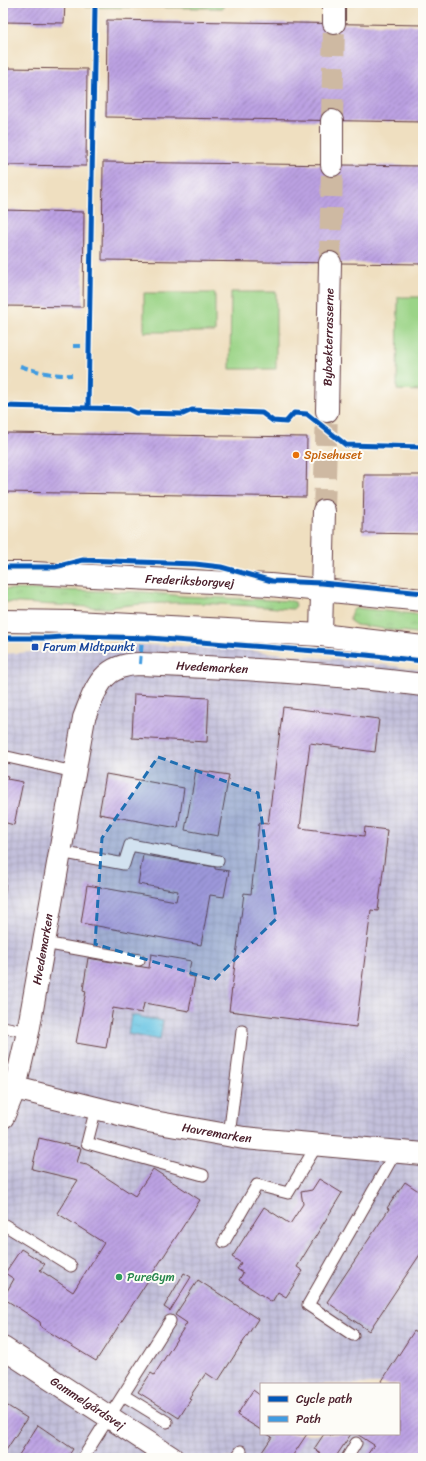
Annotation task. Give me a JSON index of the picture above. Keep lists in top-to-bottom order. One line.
{"streets":{"street":["Bybækterrasserne","Frederiksborgvej","Hvedemarken","Havremarken","Gammelgårdsvej"]},"crossings":[["Hvedemarken","Havremarken"]],"places":{"other":["Spisehuset","PureGym"],"transit":["Farum Midtpunkt"]},"legend":["Cycle path","Path"]}
